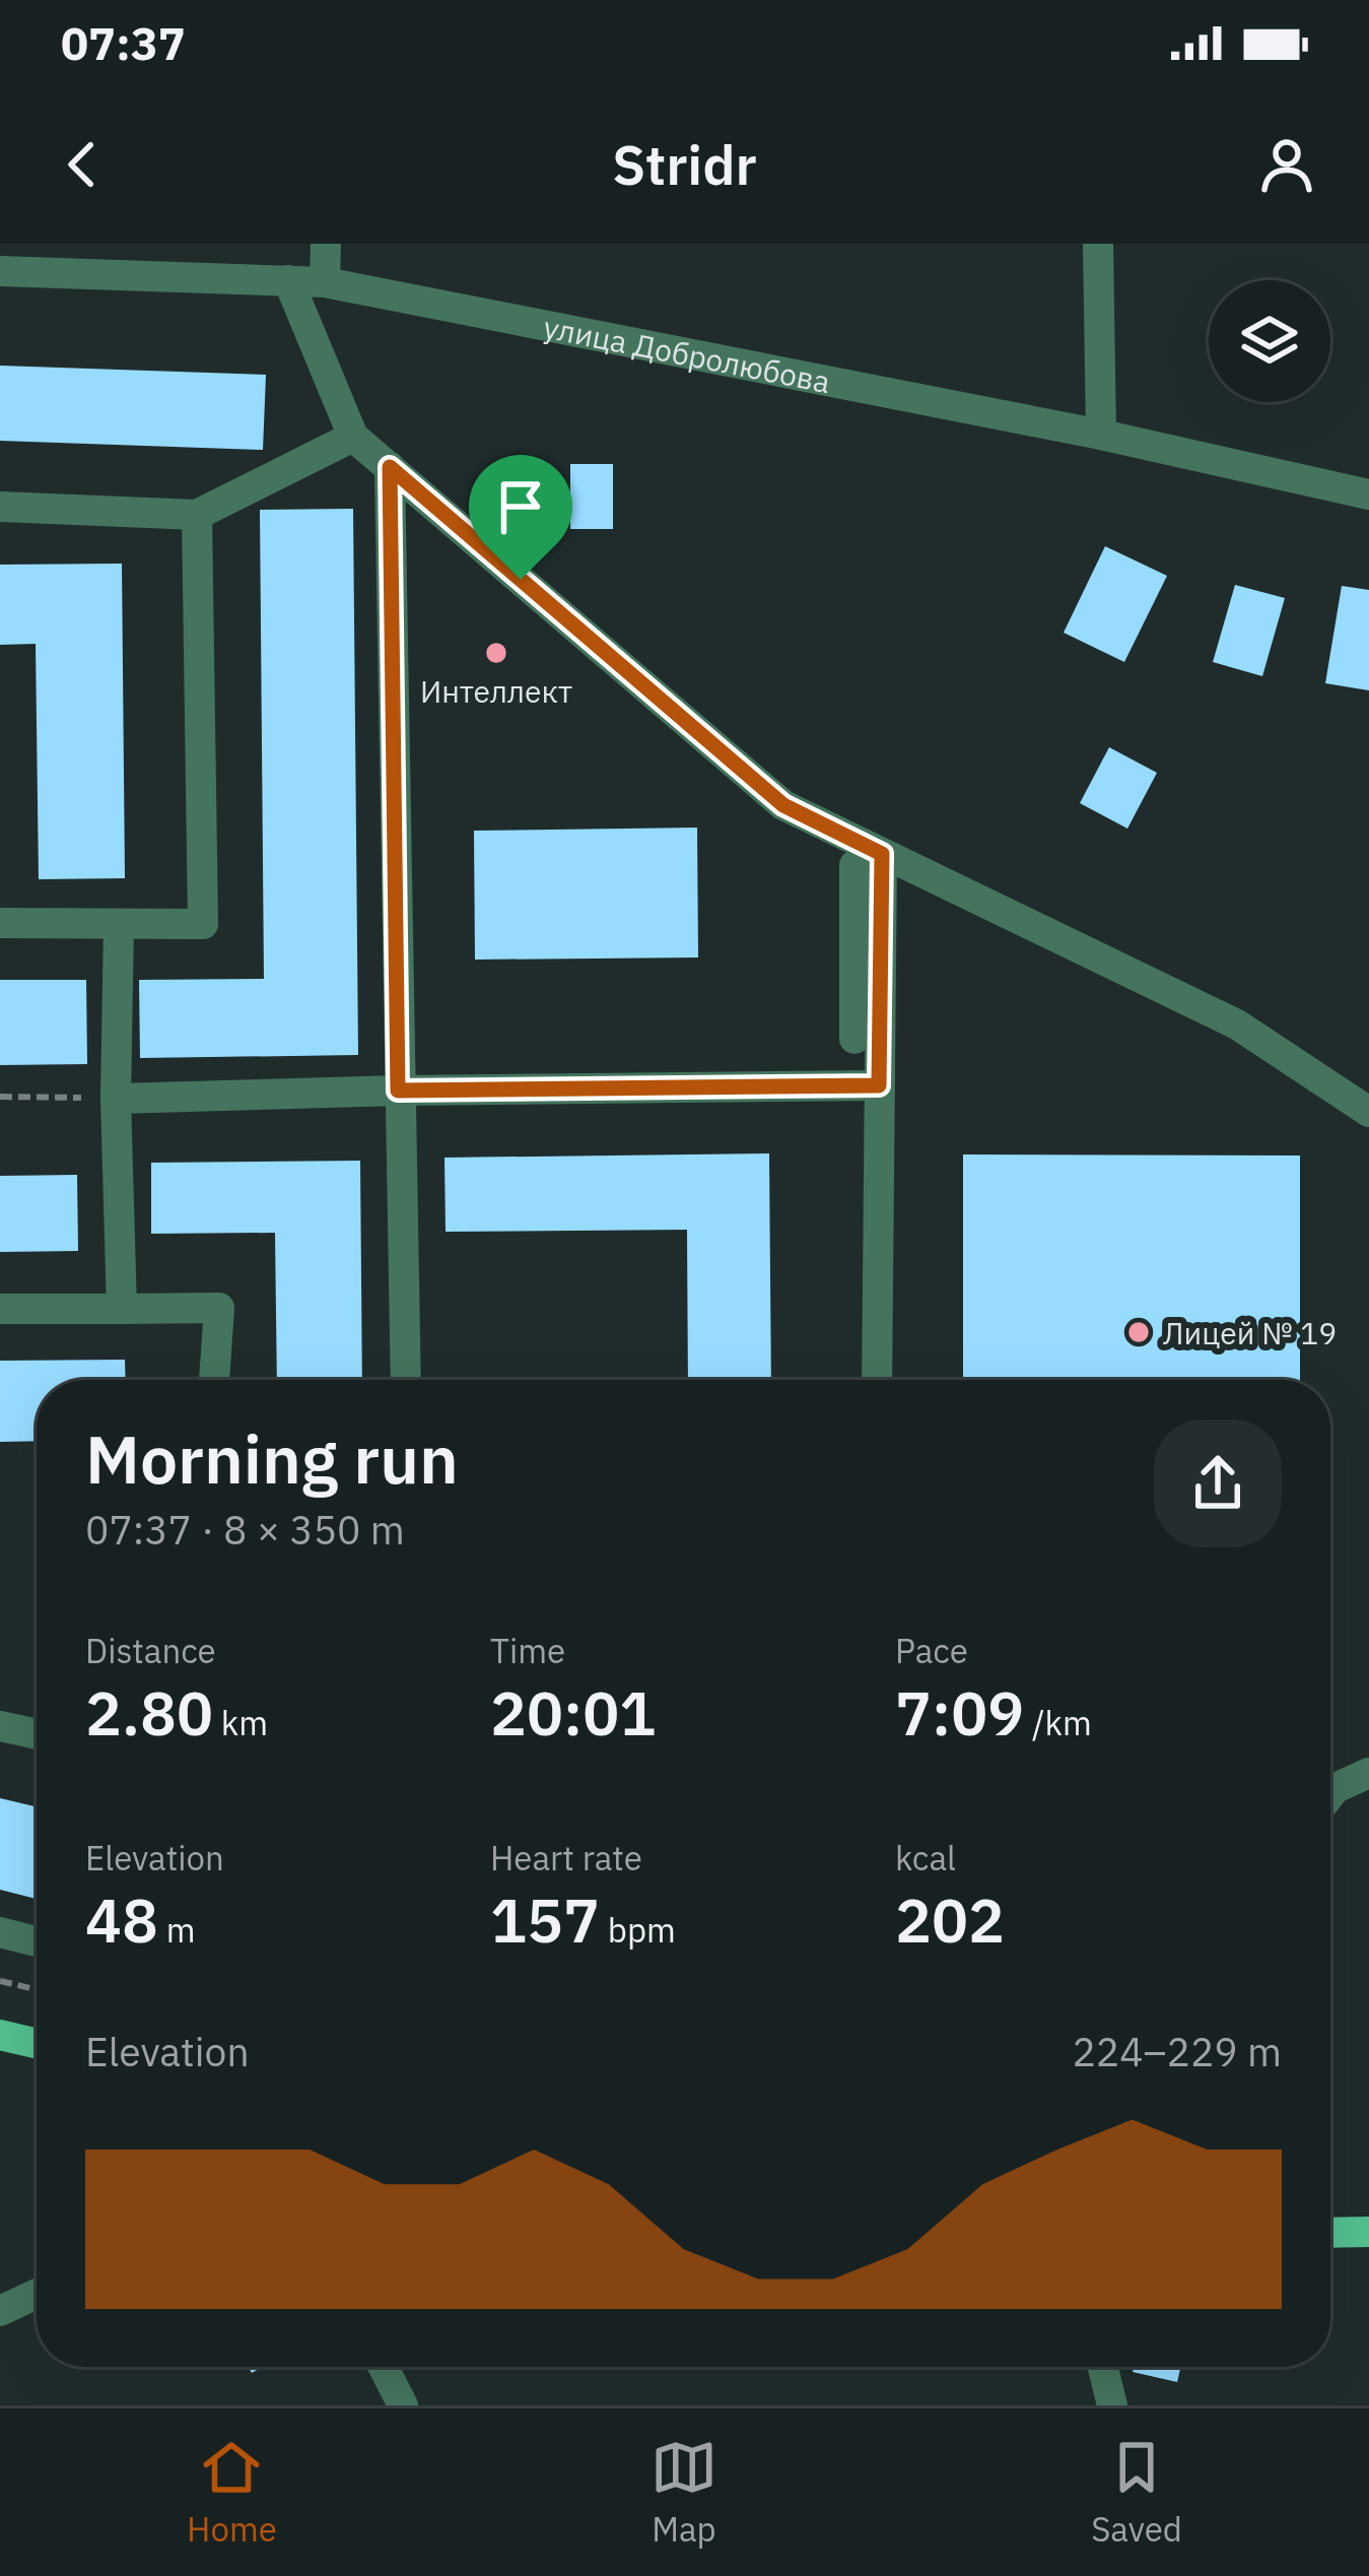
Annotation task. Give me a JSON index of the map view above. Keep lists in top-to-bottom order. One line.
{"streets":{"street":["улица Добролюбова"]},"places":["Интеллект","Лицей № 19"],"page":{"status":"07:37","header":"Stridr","heading":["Morning run","07:37 · 8 × 350 m"],"stats":[["Distance","2.80 km"],["Time","20:01"],["Pace","7:09 /km"],["Elevation","48 m"],["Heart rate","157 bpm"],["kcal","202"]],"chart":["Elevation","224–229 m"],"tabs":["Home","Map","Saved"]}}
